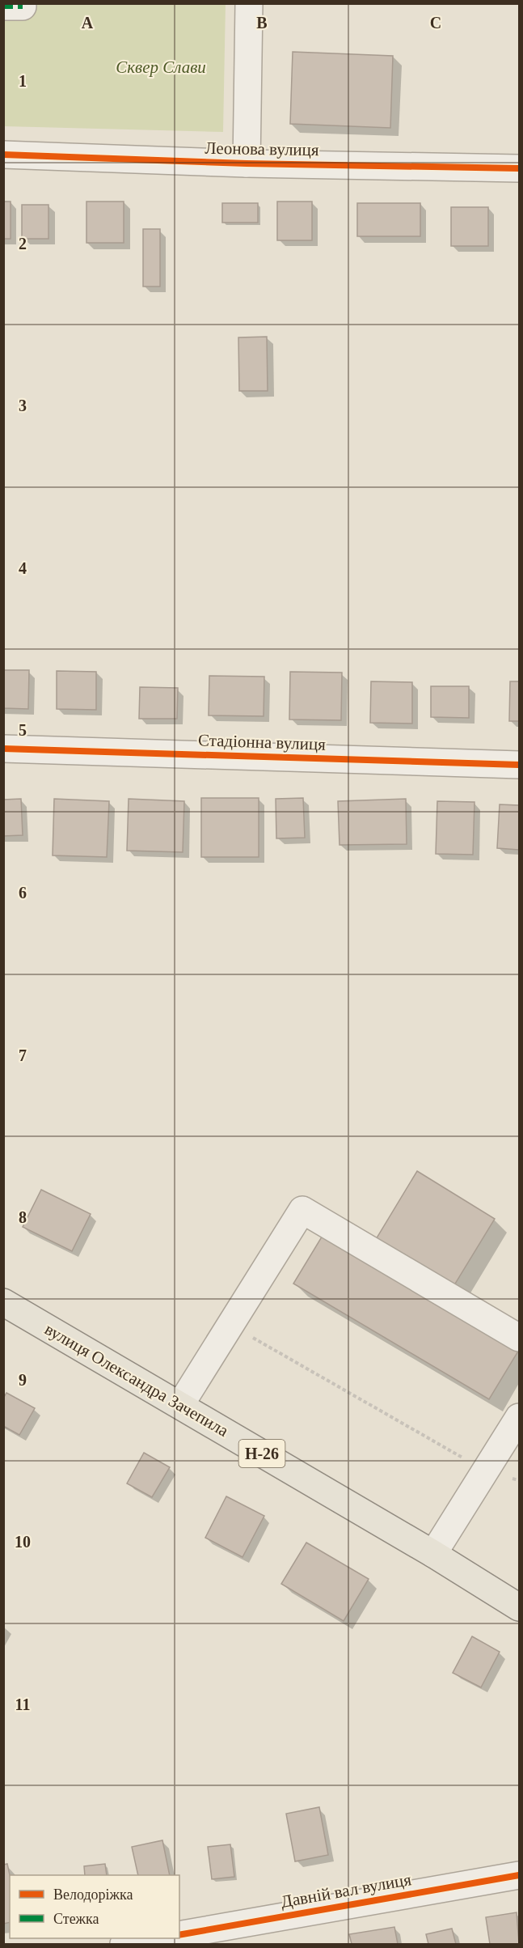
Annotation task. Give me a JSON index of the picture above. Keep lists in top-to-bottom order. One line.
{"streets":{"main road":["вулиця Олександра Зачепила","Н-26"],"street":["Леонова вулиця","Стадіонна вулиця","Давній вал вулиця"]},"parks":["Сквер Слави"],"legend":["Велодоріжка","Стежка"],"grid":{"columns":["A","B","C"],"rows":["1","2","3","4","5","6","7","8","9","10","11"]}}
